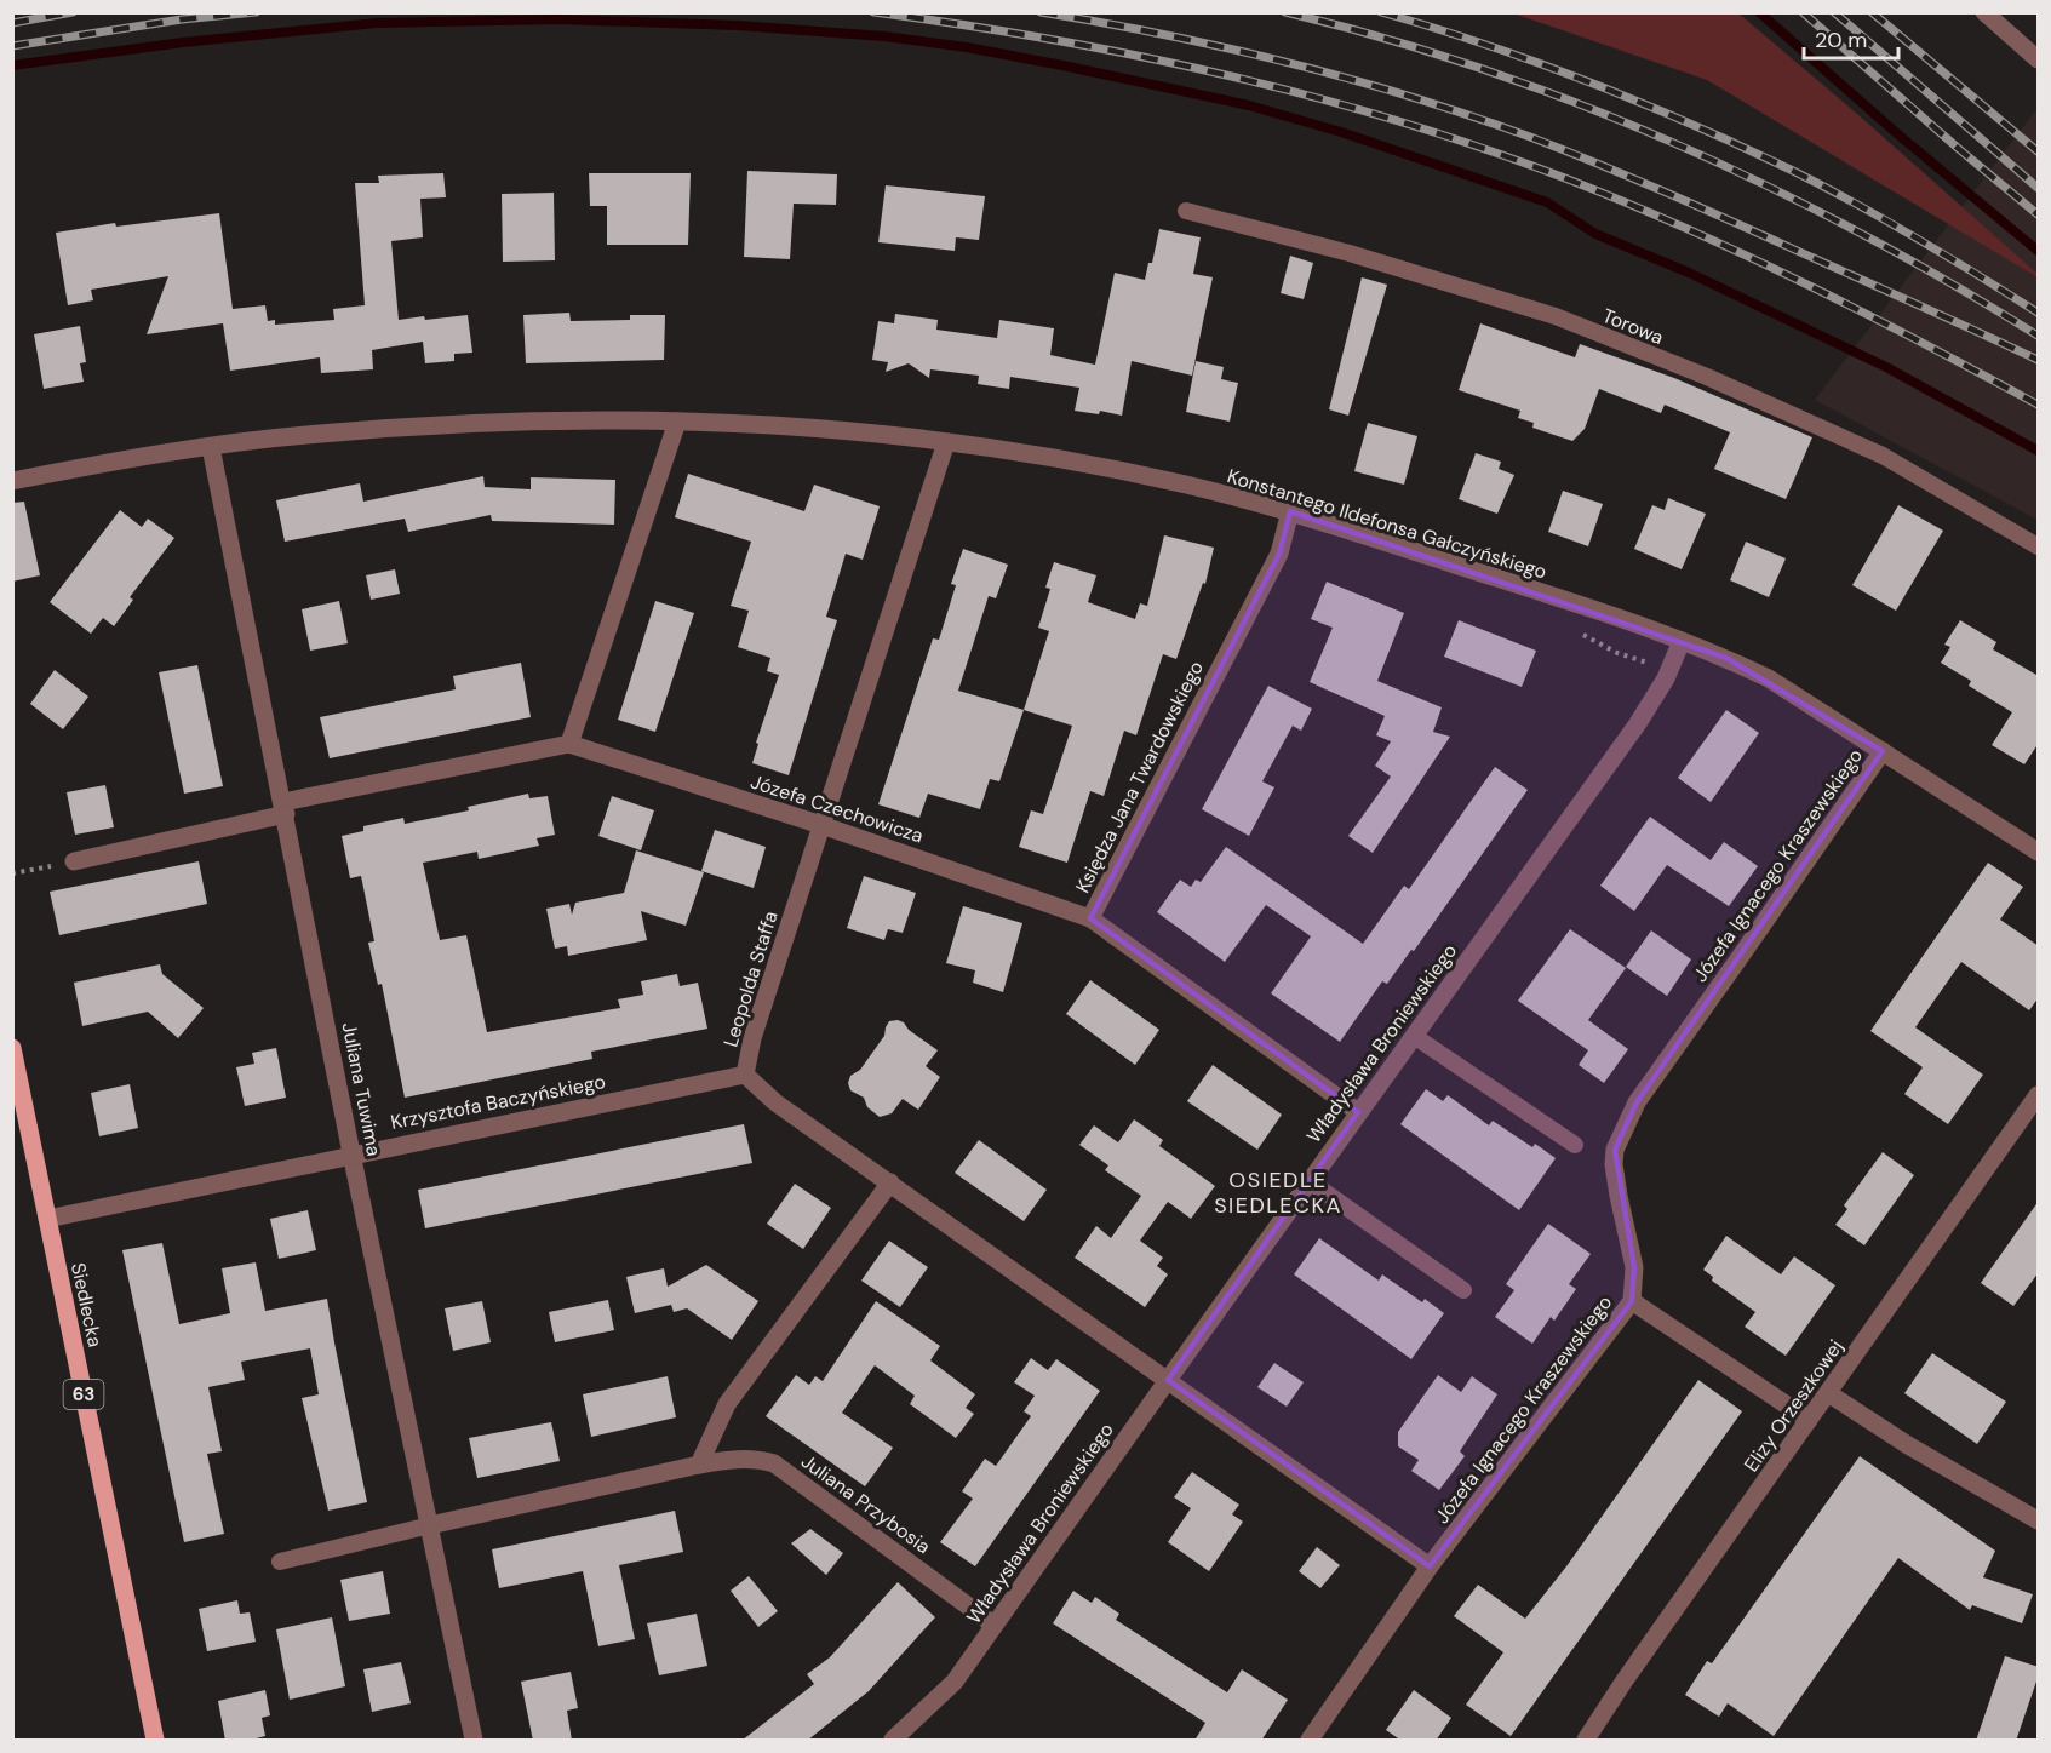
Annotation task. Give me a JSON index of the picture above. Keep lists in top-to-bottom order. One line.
{"streets":{"main road":["Siedlecka","63"],"street":["Konstantego Ildefonsa Gałczyńskiego","Księdza Jana Twardowskiego","Józefa Czechowicza","Józefa Ignacego Kraszewskiego","Leopolda Staffa","Władysława Broniewskiego","Juliana Tuwima","Krzysztofa Baczyńskiego","Elizy Orzeszkowej","Juliana Przybosia"],"lane":["Torowa"]},"crossings":[["Konstantego Ildefonsa Gałczyńskiego","Księdza Jana Twardowskiego"],["Konstantego Ildefonsa Gałczyńskiego","Józefa Ignacego Kraszewskiego"],["Konstantego Ildefonsa Gałczyńskiego","Leopolda Staffa"],["Konstantego Ildefonsa Gałczyńskiego","Władysława Broniewskiego"],["Konstantego Ildefonsa Gałczyńskiego","Juliana Tuwima"],["Księdza Jana Twardowskiego","Józefa Czechowicza"],["Księdza Jana Twardowskiego","Władysława Broniewskiego"],["Józefa Czechowicza","Leopolda Staffa"],["Józefa Czechowicza","Juliana Tuwima"],["Józefa Ignacego Kraszewskiego","Leopolda Staffa"],["Leopolda Staffa","Władysława Broniewskiego"],["Leopolda Staffa","Krzysztofa Baczyńskiego"],["Władysława Broniewskiego","Juliana Przybosia"],["Juliana Tuwima","Krzysztofa Baczyńskiego"],["Juliana Tuwima","Juliana Przybosia"],["Krzysztofa Baczyńskiego","Siedlecka"]],"districts":["OSIEDLE SIEDLECKA"],"scale_bar":"20 m"}
